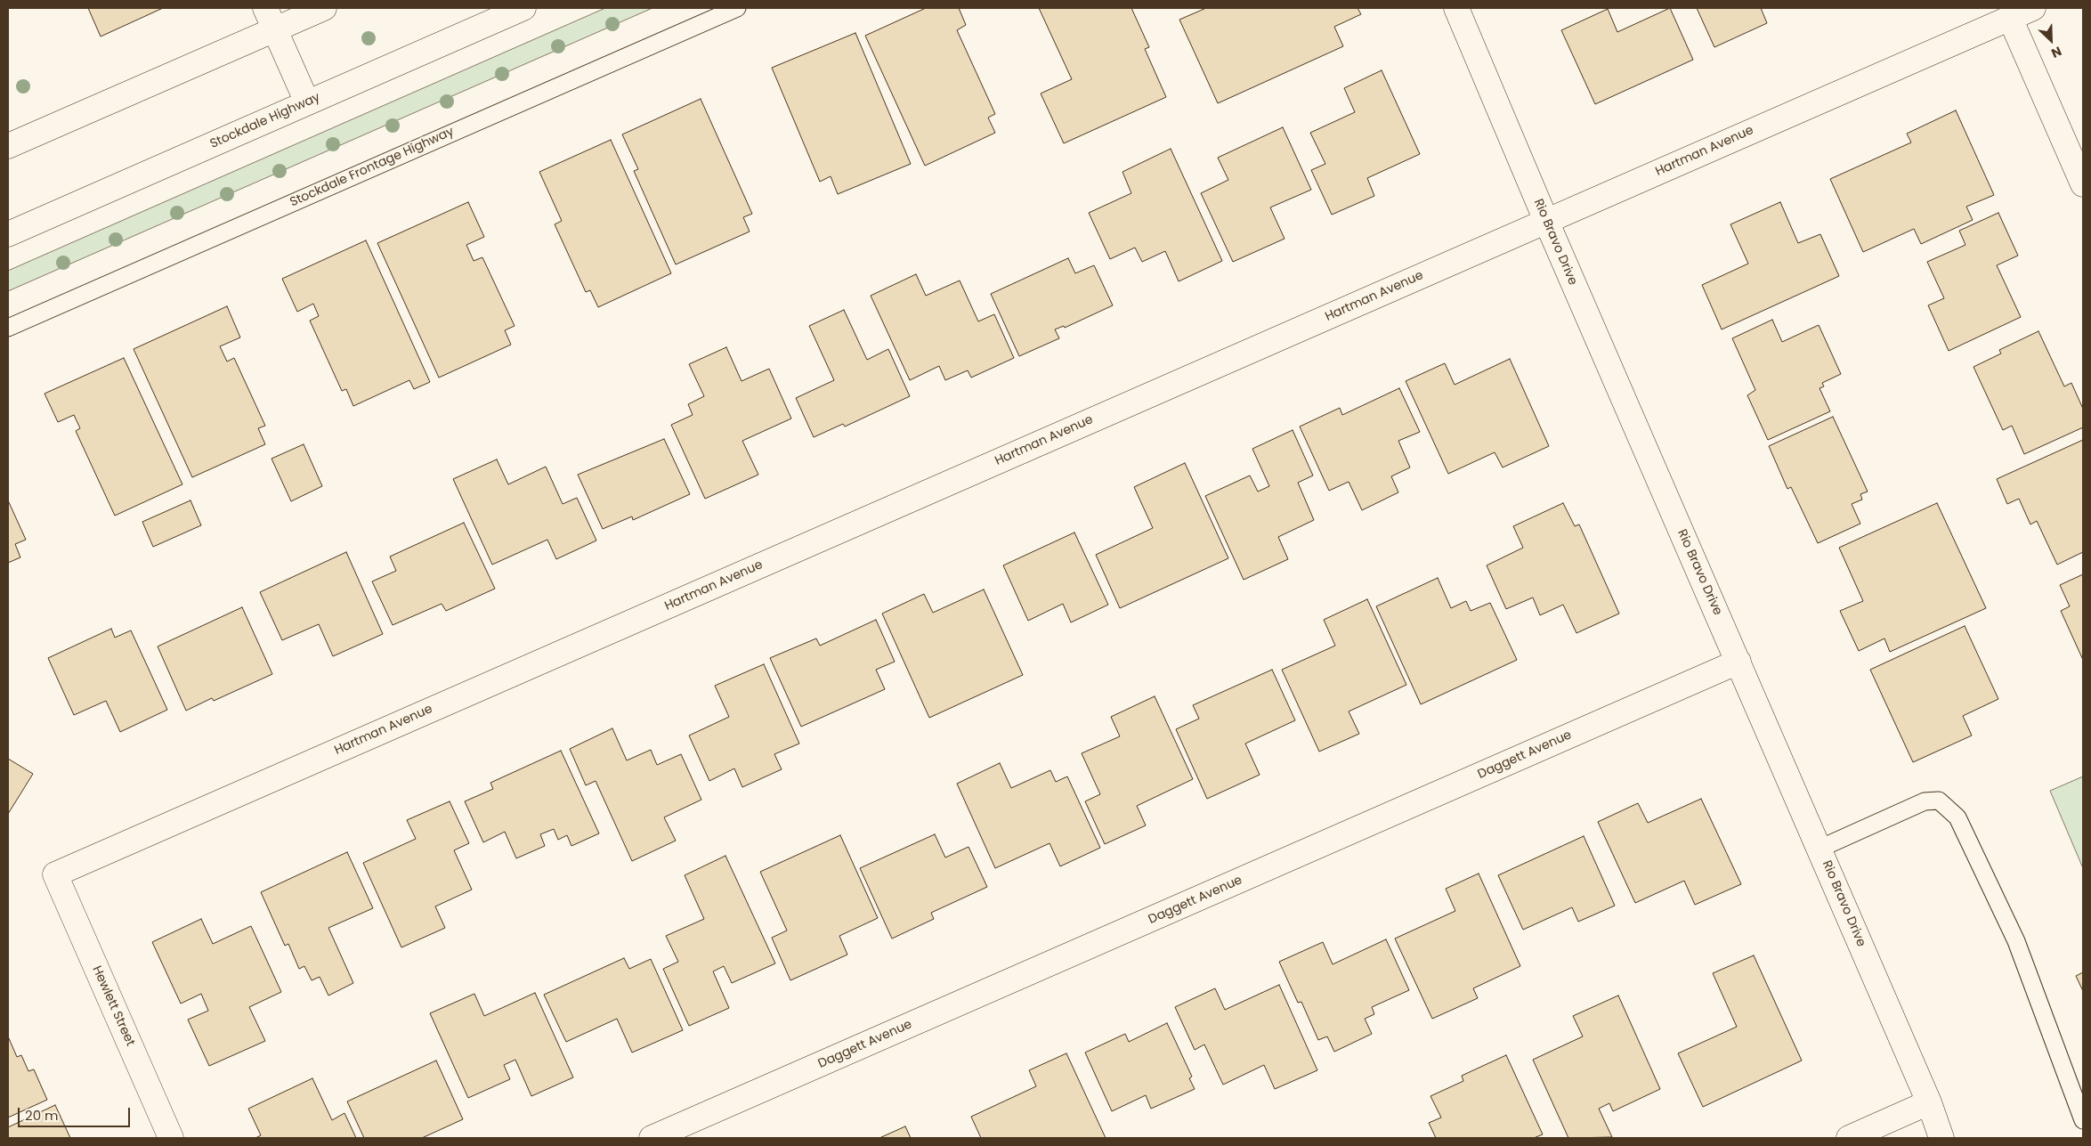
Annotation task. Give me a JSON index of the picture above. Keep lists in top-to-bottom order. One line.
{"streets":{"street":["Stockdale Highway","Hartman Avenue","Rio Bravo Drive","Daggett Avenue","Hewlett Street"],"lane":["Stockdale Frontage Highway"]},"crossings":[["Hartman Avenue","Rio Bravo Drive"],["Hartman Avenue","Hewlett Street"],["Rio Bravo Drive","Daggett Avenue"]],"scale_bar":"20 m","north":"bottom right"}
